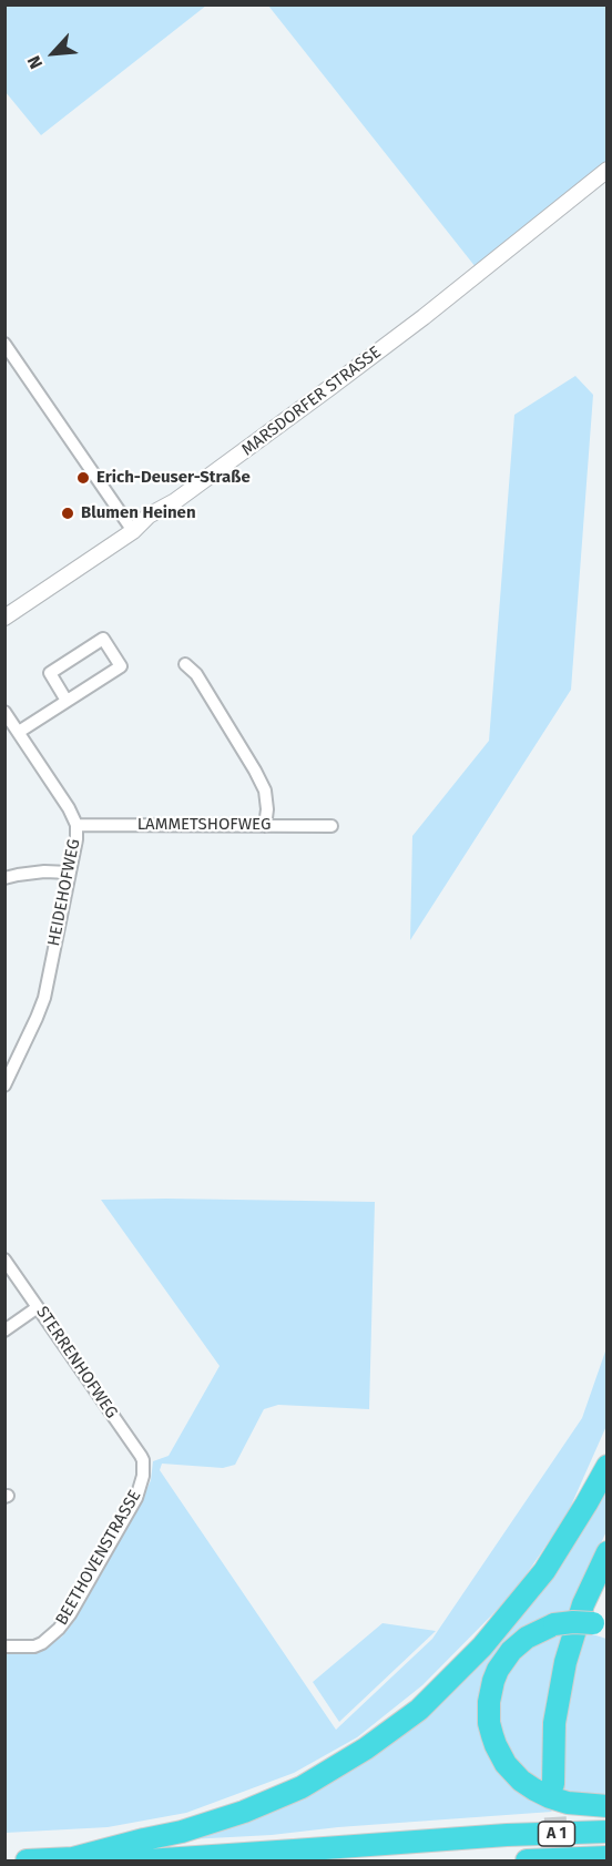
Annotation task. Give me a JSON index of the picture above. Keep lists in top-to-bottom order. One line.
{"streets":{"highway":["A 1"],"street":["MARSDORFER STRASSE","LAMMETSHOFWEG","HEIDEHOFWEG","STERRENHOFWEG","BEETHOVENSTRASSE"]},"crossings":[["LAMMETSHOFWEG","HEIDEHOFWEG"],["STERRENHOFWEG","BEETHOVENSTRASSE"]],"places":["Erich-Deuser-Straße","Blumen Heinen"],"north":"bottom left"}
